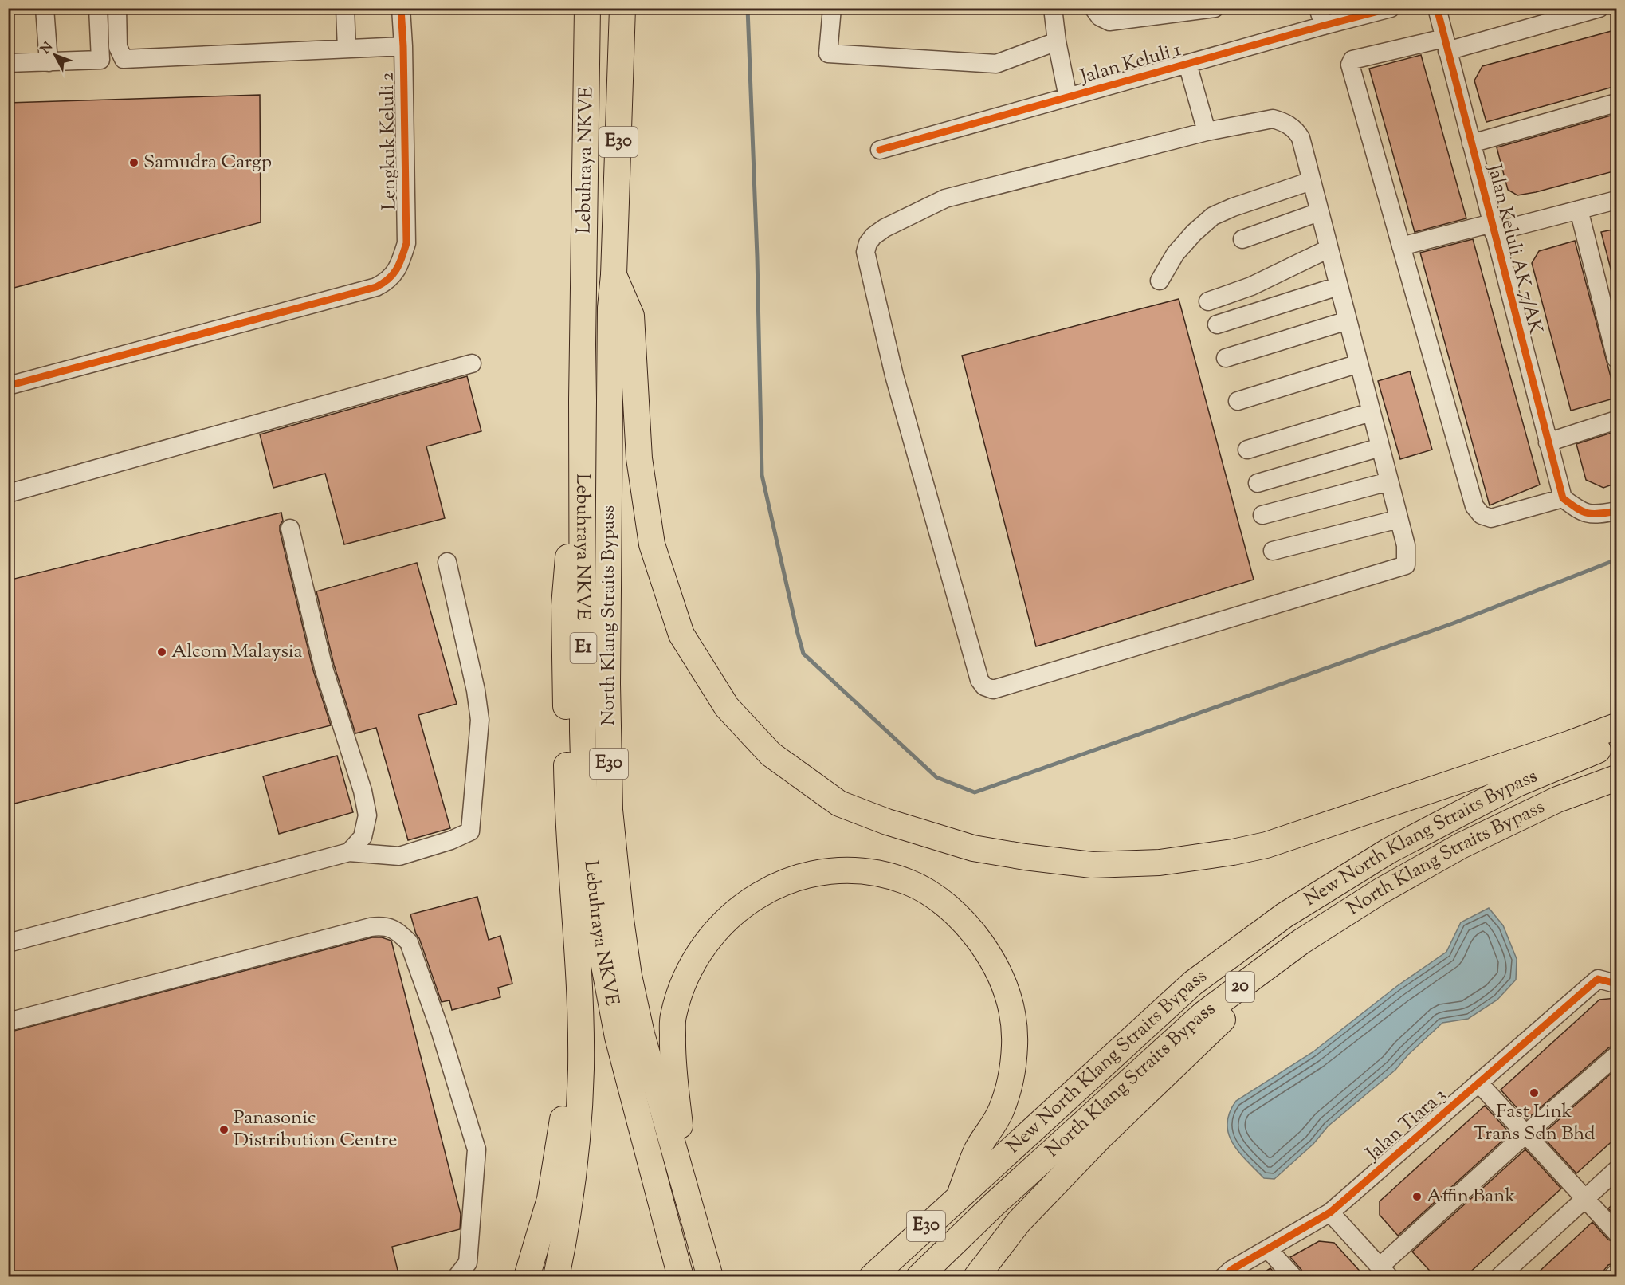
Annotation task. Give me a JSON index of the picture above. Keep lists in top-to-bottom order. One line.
{"streets":{"highway":["E30","Lebuhraya NKVE","North Klang Straits Bypass","E1","New North Klang Straits Bypass","20"],"street":["Jalan Keluli 1","Lengkuk Keluli 2","Jalan Keluli AK 7/AK","Jalan Tiara 3"]},"crossings":[["E30","North Klang Straits Bypass"]],"places":["Samudra Cargp","Alcom Malaysia","Fast Link Trans Sdn Bhd","Panasonic Distribution Centre","Affin Bank"],"north":"top left"}
